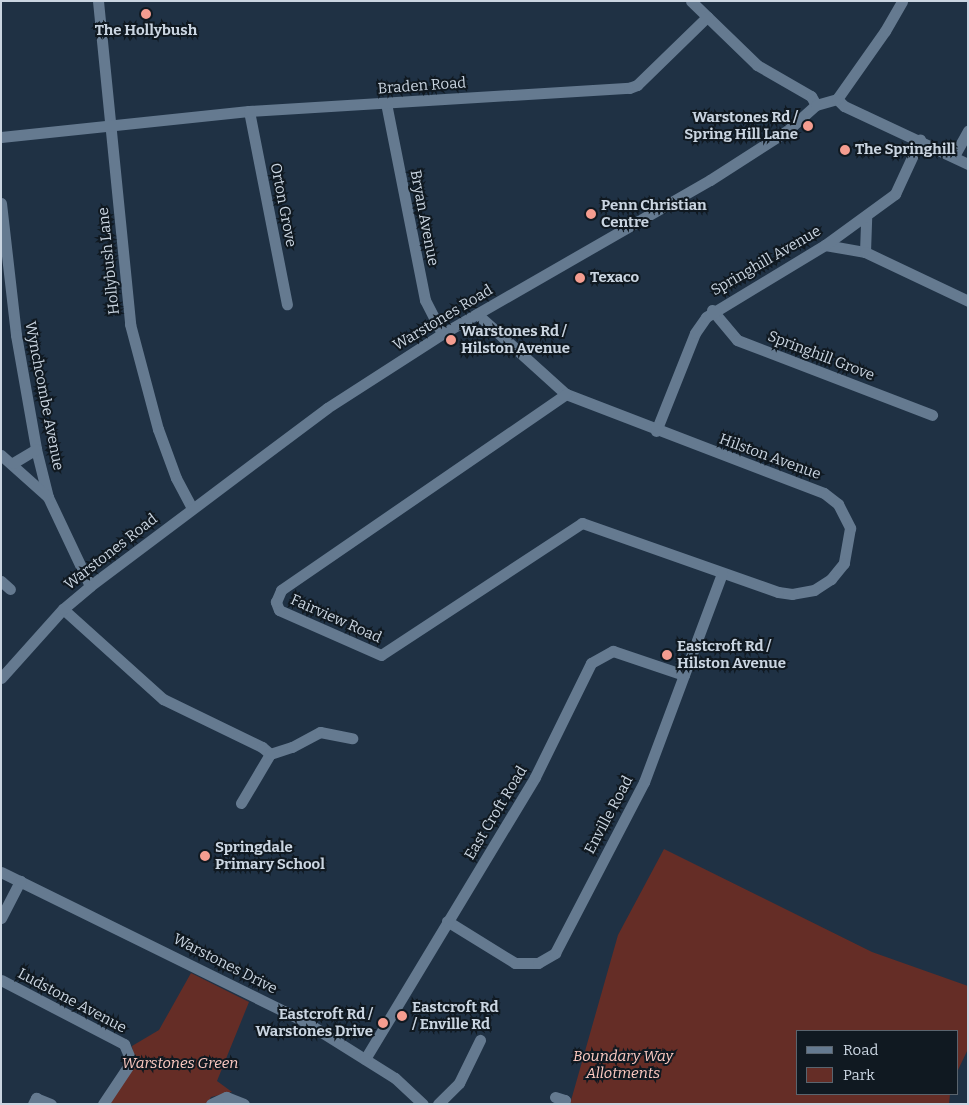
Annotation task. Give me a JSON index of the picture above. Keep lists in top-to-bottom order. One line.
{"streets":{"street":["Braden Road","Orton Grove","Bryan Avenue","Hollybush Lane","Springhill Avenue","Warstones Road","Springhill Grove","Wynchcombe Avenue","Hilston Avenue","Fairview Road","East Croft Road","Enville Road","Warstones Drive","Ludstone Avenue"]},"crossings":[["Braden Road","Orton Grove"],["Braden Road","Bryan Avenue"],["Braden Road","Hollybush Lane"],["Bryan Avenue","Warstones Road"],["Hollybush Lane","Warstones Road"],["Springhill Avenue","Springhill Grove"],["Springhill Avenue","Hilston Avenue"],["Warstones Road","Wynchcombe Avenue"],["Warstones Road","Hilston Avenue"],["Hilston Avenue","Fairview Road"],["Hilston Avenue","Enville Road"],["East Croft Road","Enville Road"],["East Croft Road","Warstones Drive"]],"parks":["Boundary Way Allotments","Warstones Green"],"places":["The Hollybush","Warstones Rd / Spring Hill Lane","The Springhill","Penn Christian Centre","Texaco","Warstones Rd / Hilston Avenue","Eastcroft Rd / Hilston Avenue","Springdale Primary School","Eastcroft Rd / Enville Rd","Eastcroft Rd / Warstones Drive"],"legend":["Road","Park"]}
